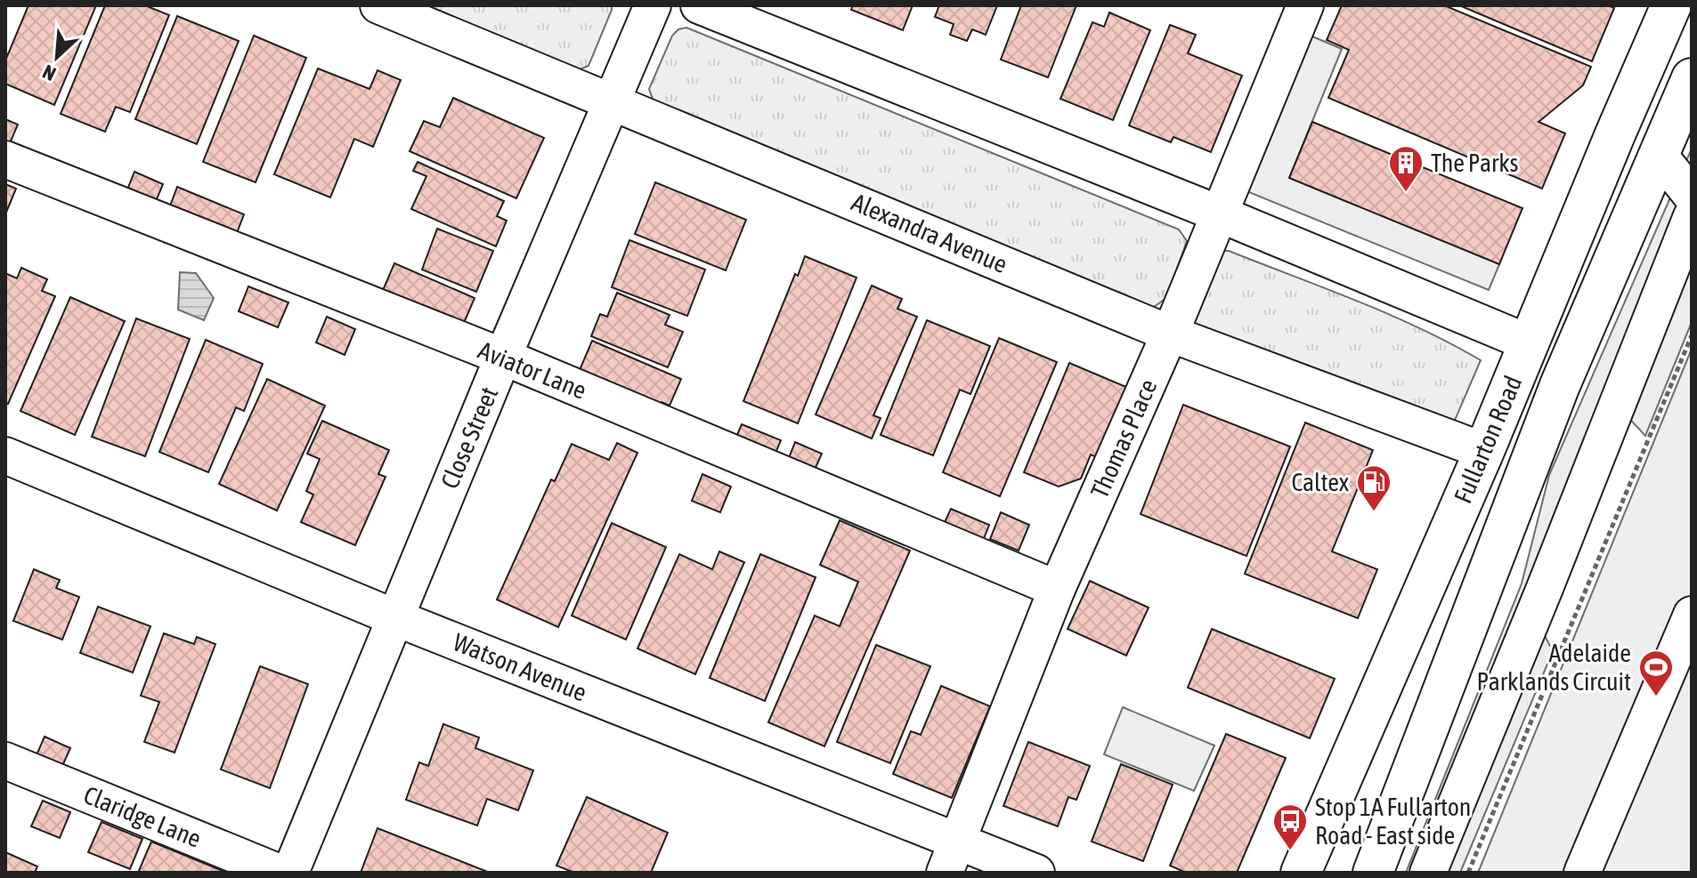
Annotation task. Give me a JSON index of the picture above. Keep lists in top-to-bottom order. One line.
{"streets":{"highway":["Fullarton Road"],"street":["Alexandra Avenue","Aviator Lane","Close Street","Thomas Place","Watson Avenue","Claridge Lane"]},"crossings":[["Alexandra Avenue","Close Street"],["Alexandra Avenue","Thomas Place"],["Alexandra Avenue","Fullarton Road"],["Aviator Lane","Close Street"],["Aviator Lane","Thomas Place"],["Close Street","Watson Avenue"],["Thomas Place","Watson Avenue"]],"places":{"building":["The Parks"],"fuel station":["Caltex"],"sports":["Adelaide Parklands Circuit"],"bus stop":["Stop 1A Fullarton Road - East side"]},"north":"bottom left"}
